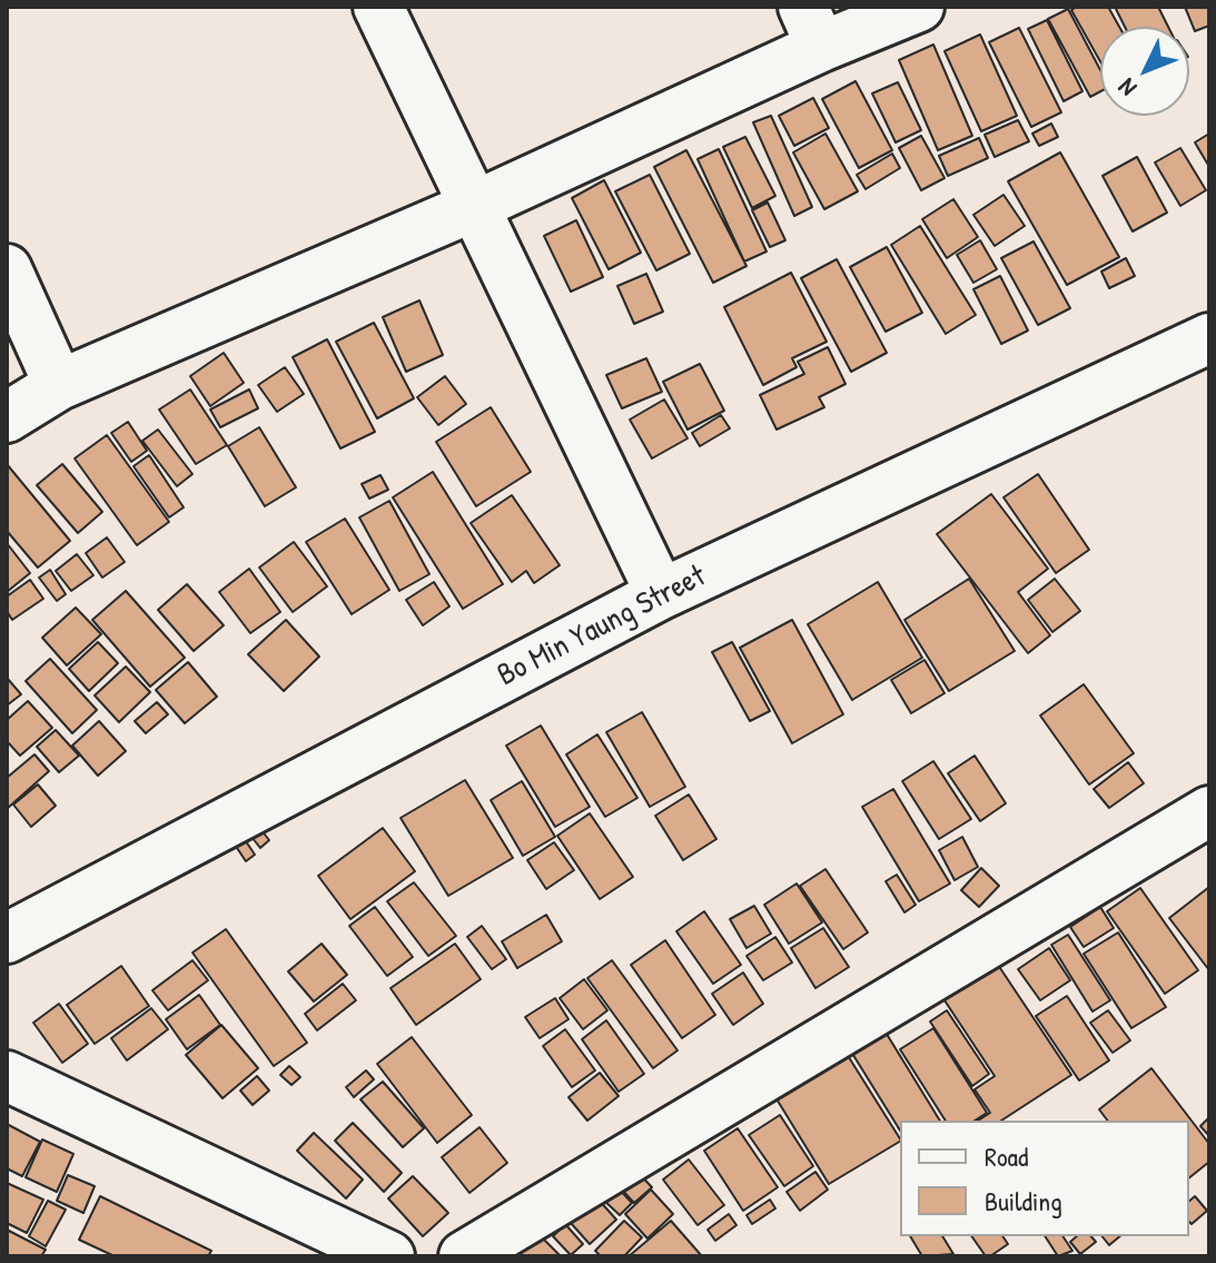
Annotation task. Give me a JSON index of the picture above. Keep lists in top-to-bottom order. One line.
{"streets":{"street":["Bo Min Yaung Street"]},"legend":["Road","Building"],"north":"bottom left"}
